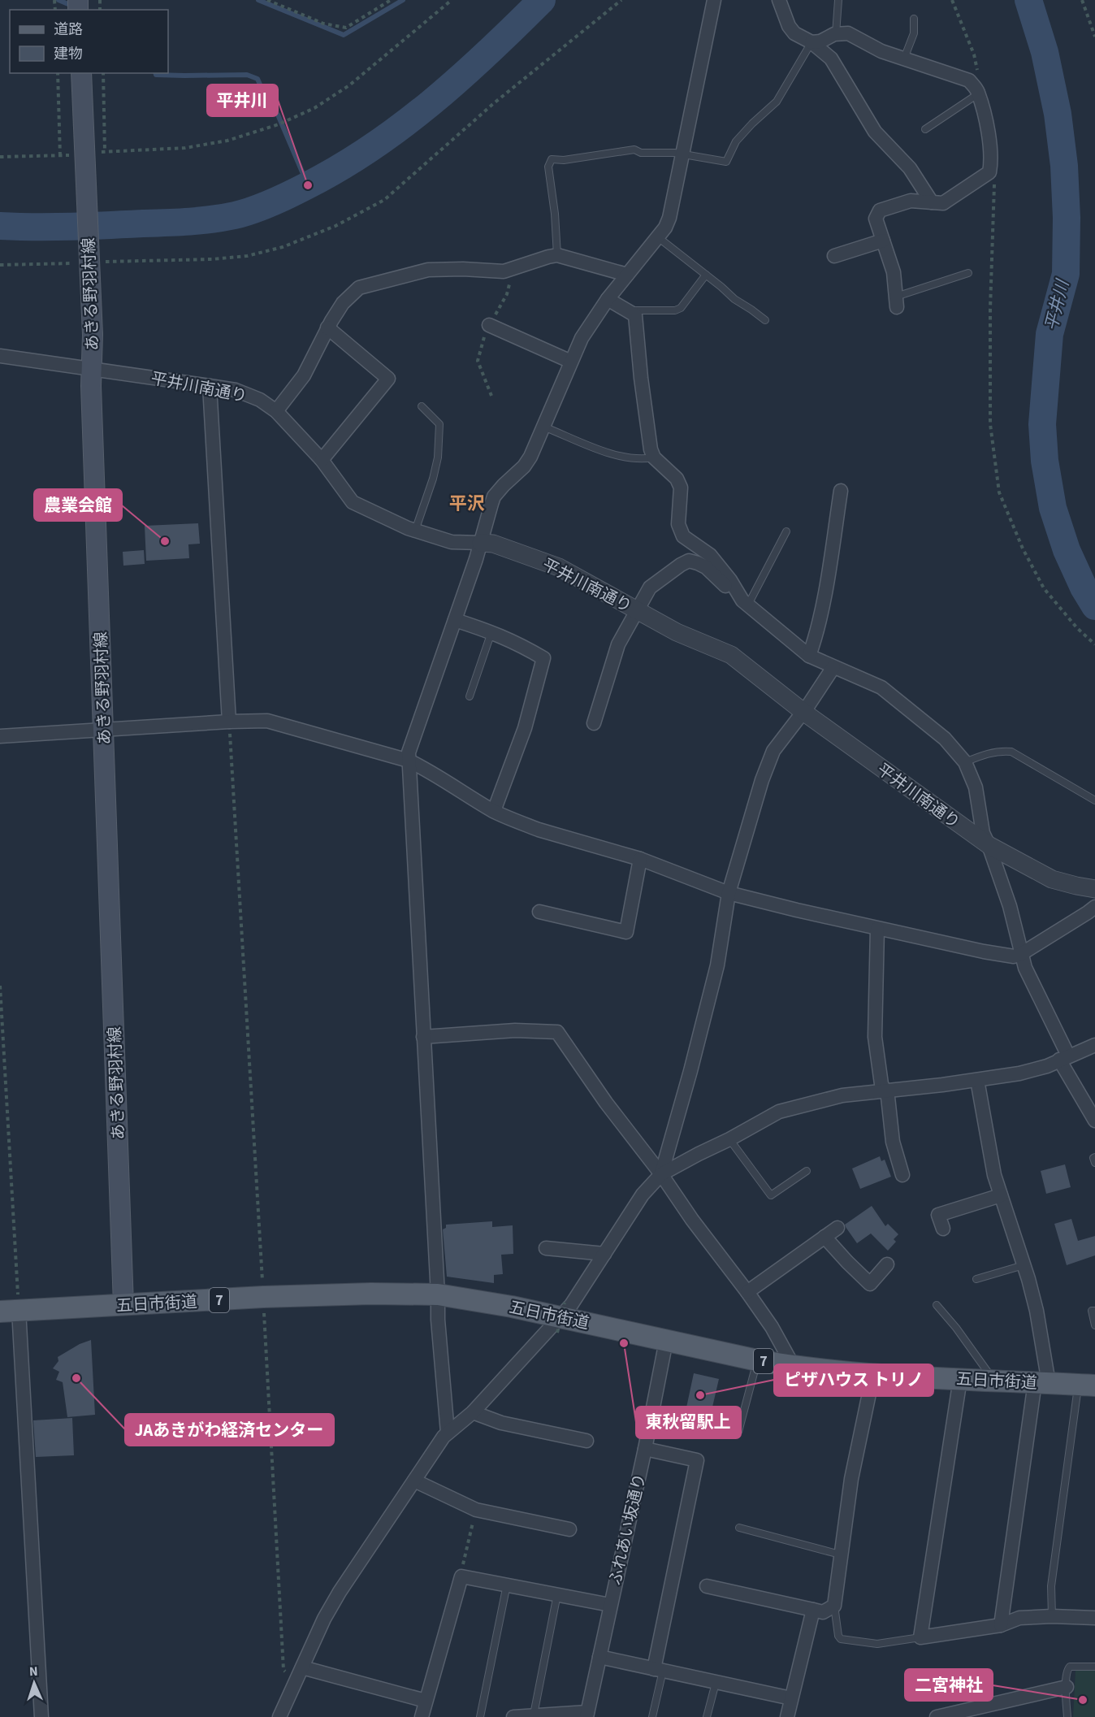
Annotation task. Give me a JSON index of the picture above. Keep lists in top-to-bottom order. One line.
{"streets":{"main road":["あきる野羽村線","7","五日市街道"],"street":["平井川南通り","ふれあい坂通り"]},"crossings":[["あきる野羽村線","平井川南通り"],["あきる野羽村線","五日市街道"],["五日市街道","ふれあい坂通り"]],"districts":["平沢"],"water":["平井川"],"places":["平井川","農業会館","東秋留駅上","JAあきがわ経済センター","ピザハウス トリノ","二宮神社"],"legend":["道路","建物"],"north":"top"}
